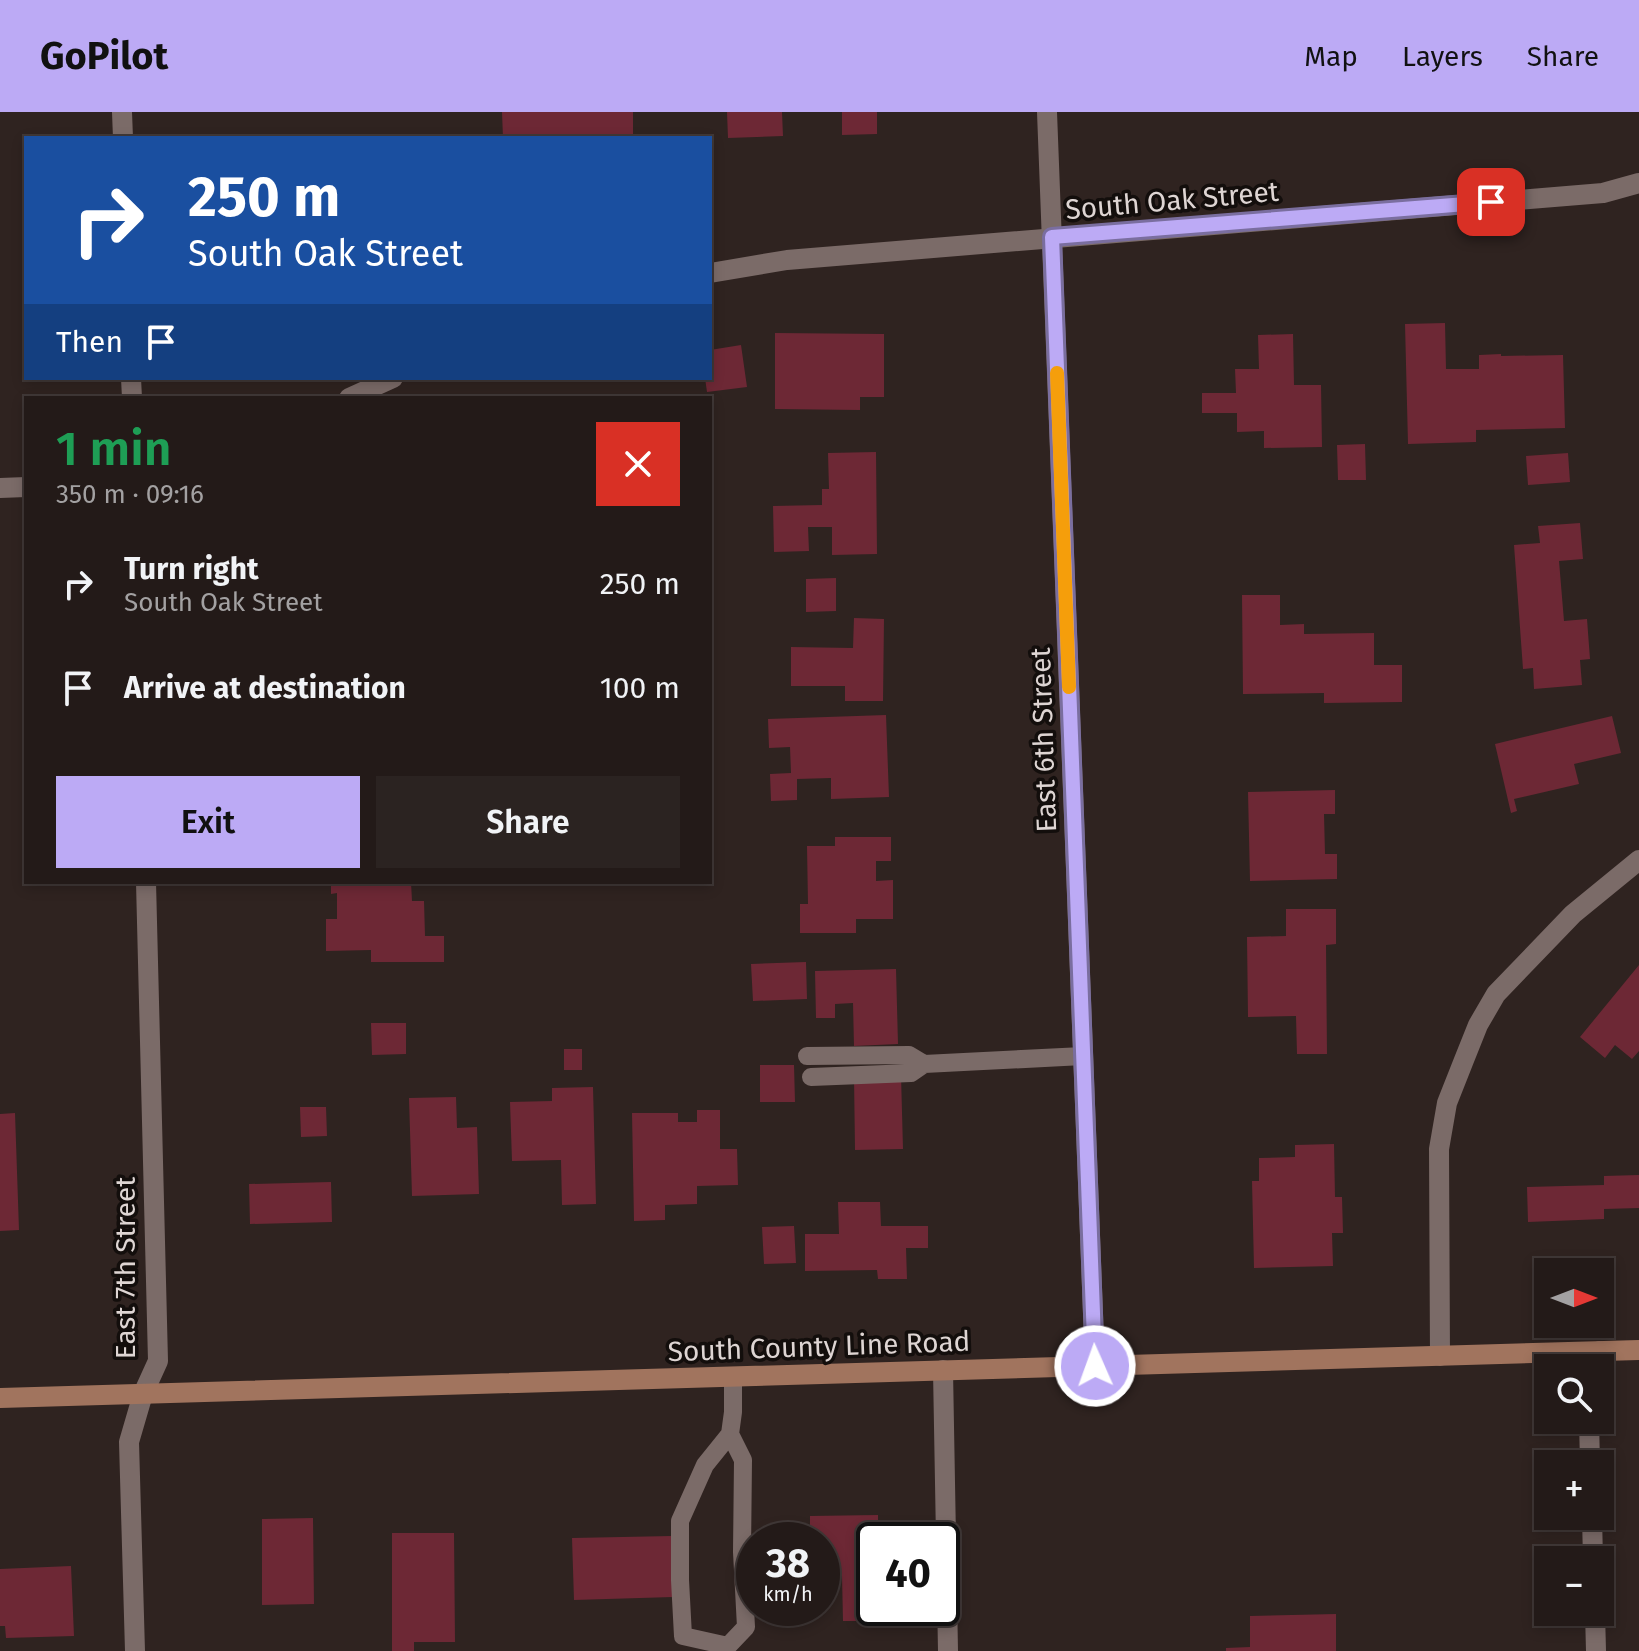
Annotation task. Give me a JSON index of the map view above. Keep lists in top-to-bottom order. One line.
{"streets":{"main road":["South County Line Road"],"street":["South Oak Street","East 6th Street","East 7th Street"]},"crossings":[["South Oak Street","East 6th Street"],["East 6th Street","South County Line Road"],["East 7th Street","South County Line Road"]],"north":"right","page":{"header":"GoPilot","nav":["Map","Layers","Share"],"turn":["250 m","South Oak Street"],"then":"Then","heading":["1 min","350 m · 09:16"],"list":[{"name":"Turn right","note":"South Oak Street","value":"250 m"},{"name":"Arrive at destination","value":"100 m"}],"buttons":["Exit","Share"],"map_buttons":["+","−"],"speed":"38 km/h","limit":"40"}}
